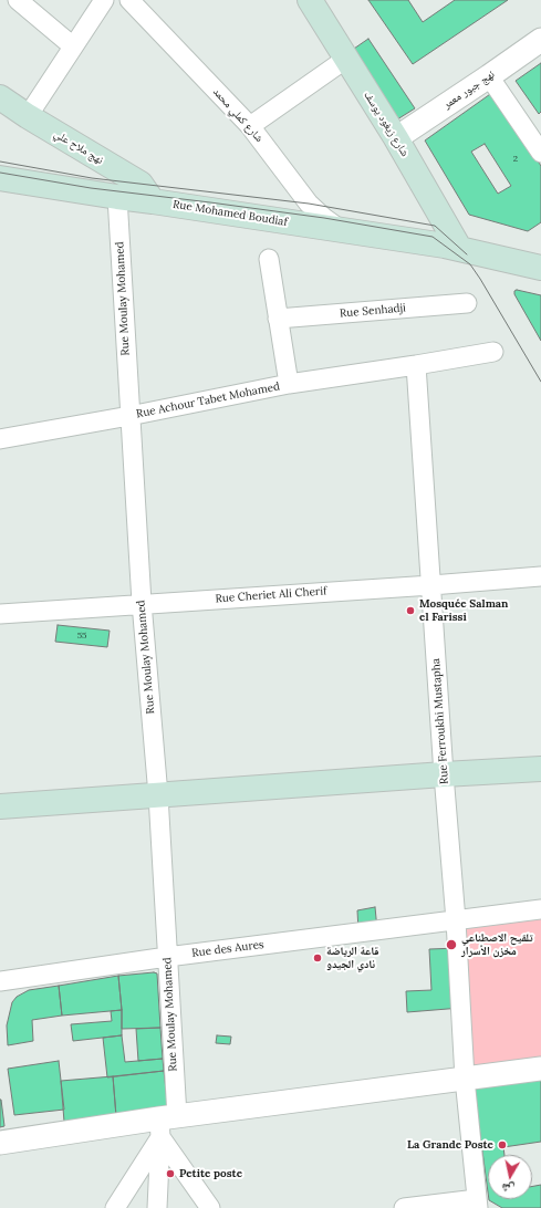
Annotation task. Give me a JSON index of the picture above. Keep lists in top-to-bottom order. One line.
{"streets":{"main road":["شارع زيغود يوسف","نهج ملاح علي","Rue Mohamed Boudiaf"],"street":["نهج جبور معمر","شارع كملي محمد","Rue Moulay Mohamed","Rue Senhadji","Rue Achour Tabet Mohamed","Rue Cheriet Ali Cherif","Rue Ferroukhi Mustapha","Rue des Aures"]},"crossings":[["نهج جبور معمر","شارع زيغود يوسف"],["شارع كملي محمد","Rue Mohamed Boudiaf"],["شارع زيغود يوسف","Rue Mohamed Boudiaf"],["نهج ملاح علي","Rue Mohamed Boudiaf"],["Rue Mohamed Boudiaf","Rue Moulay Mohamed"],["Rue Moulay Mohamed","Rue Achour Tabet Mohamed"],["Rue Moulay Mohamed","Rue Cheriet Ali Cherif"],["Rue Moulay Mohamed","Rue des Aures"],["Rue Achour Tabet Mohamed","Rue Ferroukhi Mustapha"],["Rue Cheriet Ali Cherif","Rue Ferroukhi Mustapha"],["Rue Ferroukhi Mustapha","Rue des Aures"]],"places":["Mosquée Salman el Farissi","تلقيح الاصطناعي مخزن الأسرار","قاعة الرياضة نادي الجيدو","La Grande Poste","Petite poste"],"house_numbers":["2","55"],"north":"bottom"}
